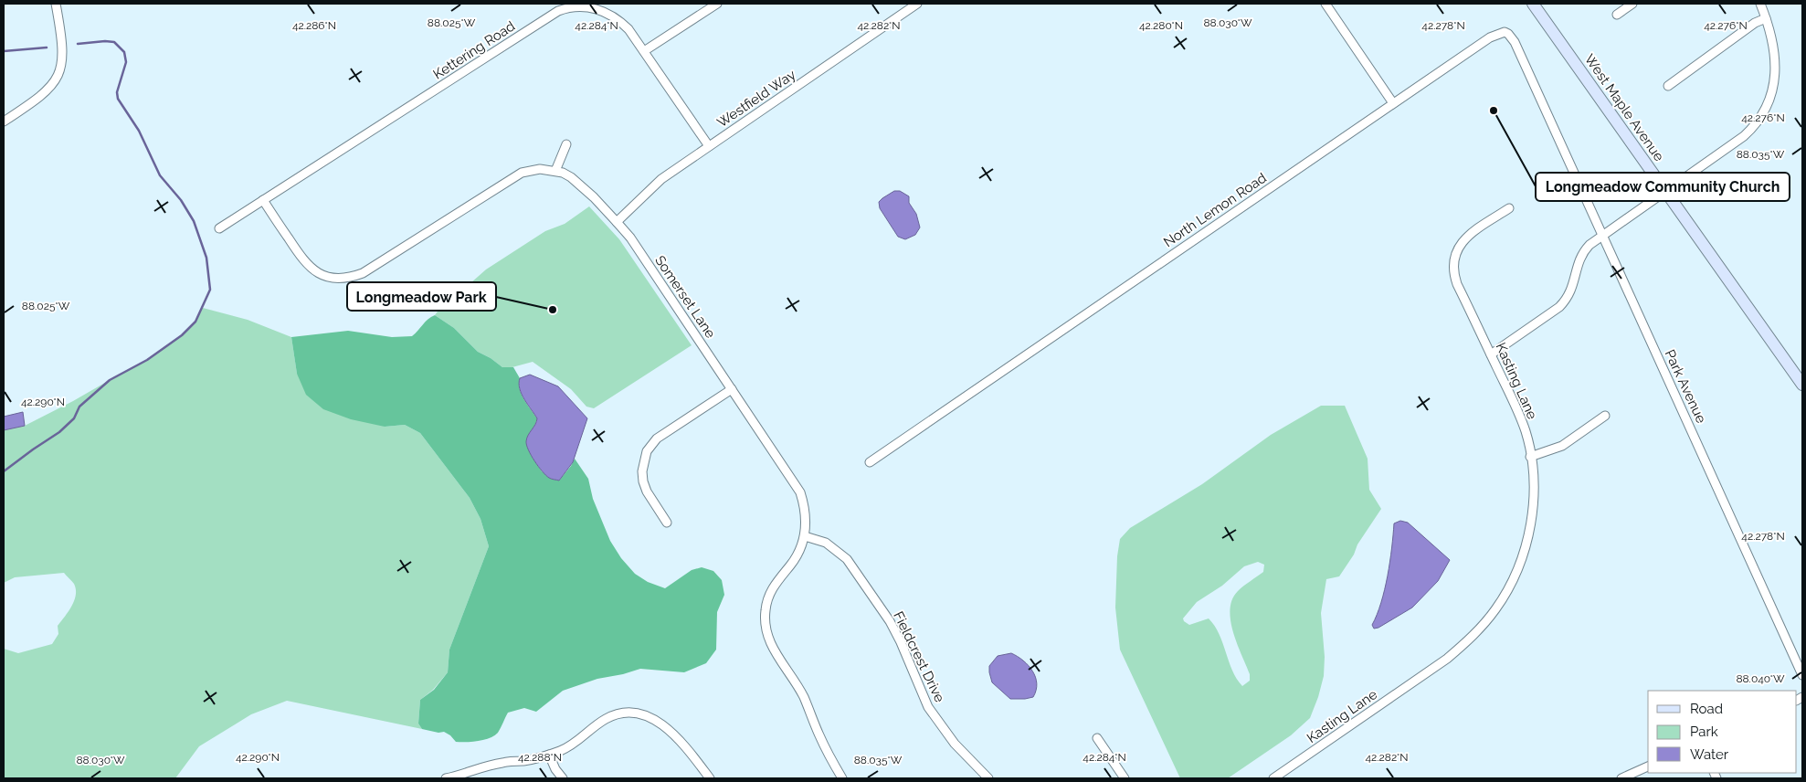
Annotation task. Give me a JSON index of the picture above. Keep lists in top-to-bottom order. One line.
{"streets":{"main road":["West Maple Avenue"],"street":["Kettering Road","Westfield Way","North Lemon Road","Somerset Lane","Kasting Lane","Park Avenue","Fieldcrest Drive"]},"crossings":[["Kettering Road","Westfield Way"],["Westfield Way","Somerset Lane"],["North Lemon Road","Park Avenue"],["Somerset Lane","Fieldcrest Drive"]],"places":["Longmeadow Community Church","Longmeadow Park"],"legend":["Road","Park","Water"],"coordinates":["88.025°W","88.030°W","42.286°N","42.284°N","42.282°N","42.280°N","42.278°N","42.276°N","88.035°W","42.290°N","88.040°W","42.288°N"]}
